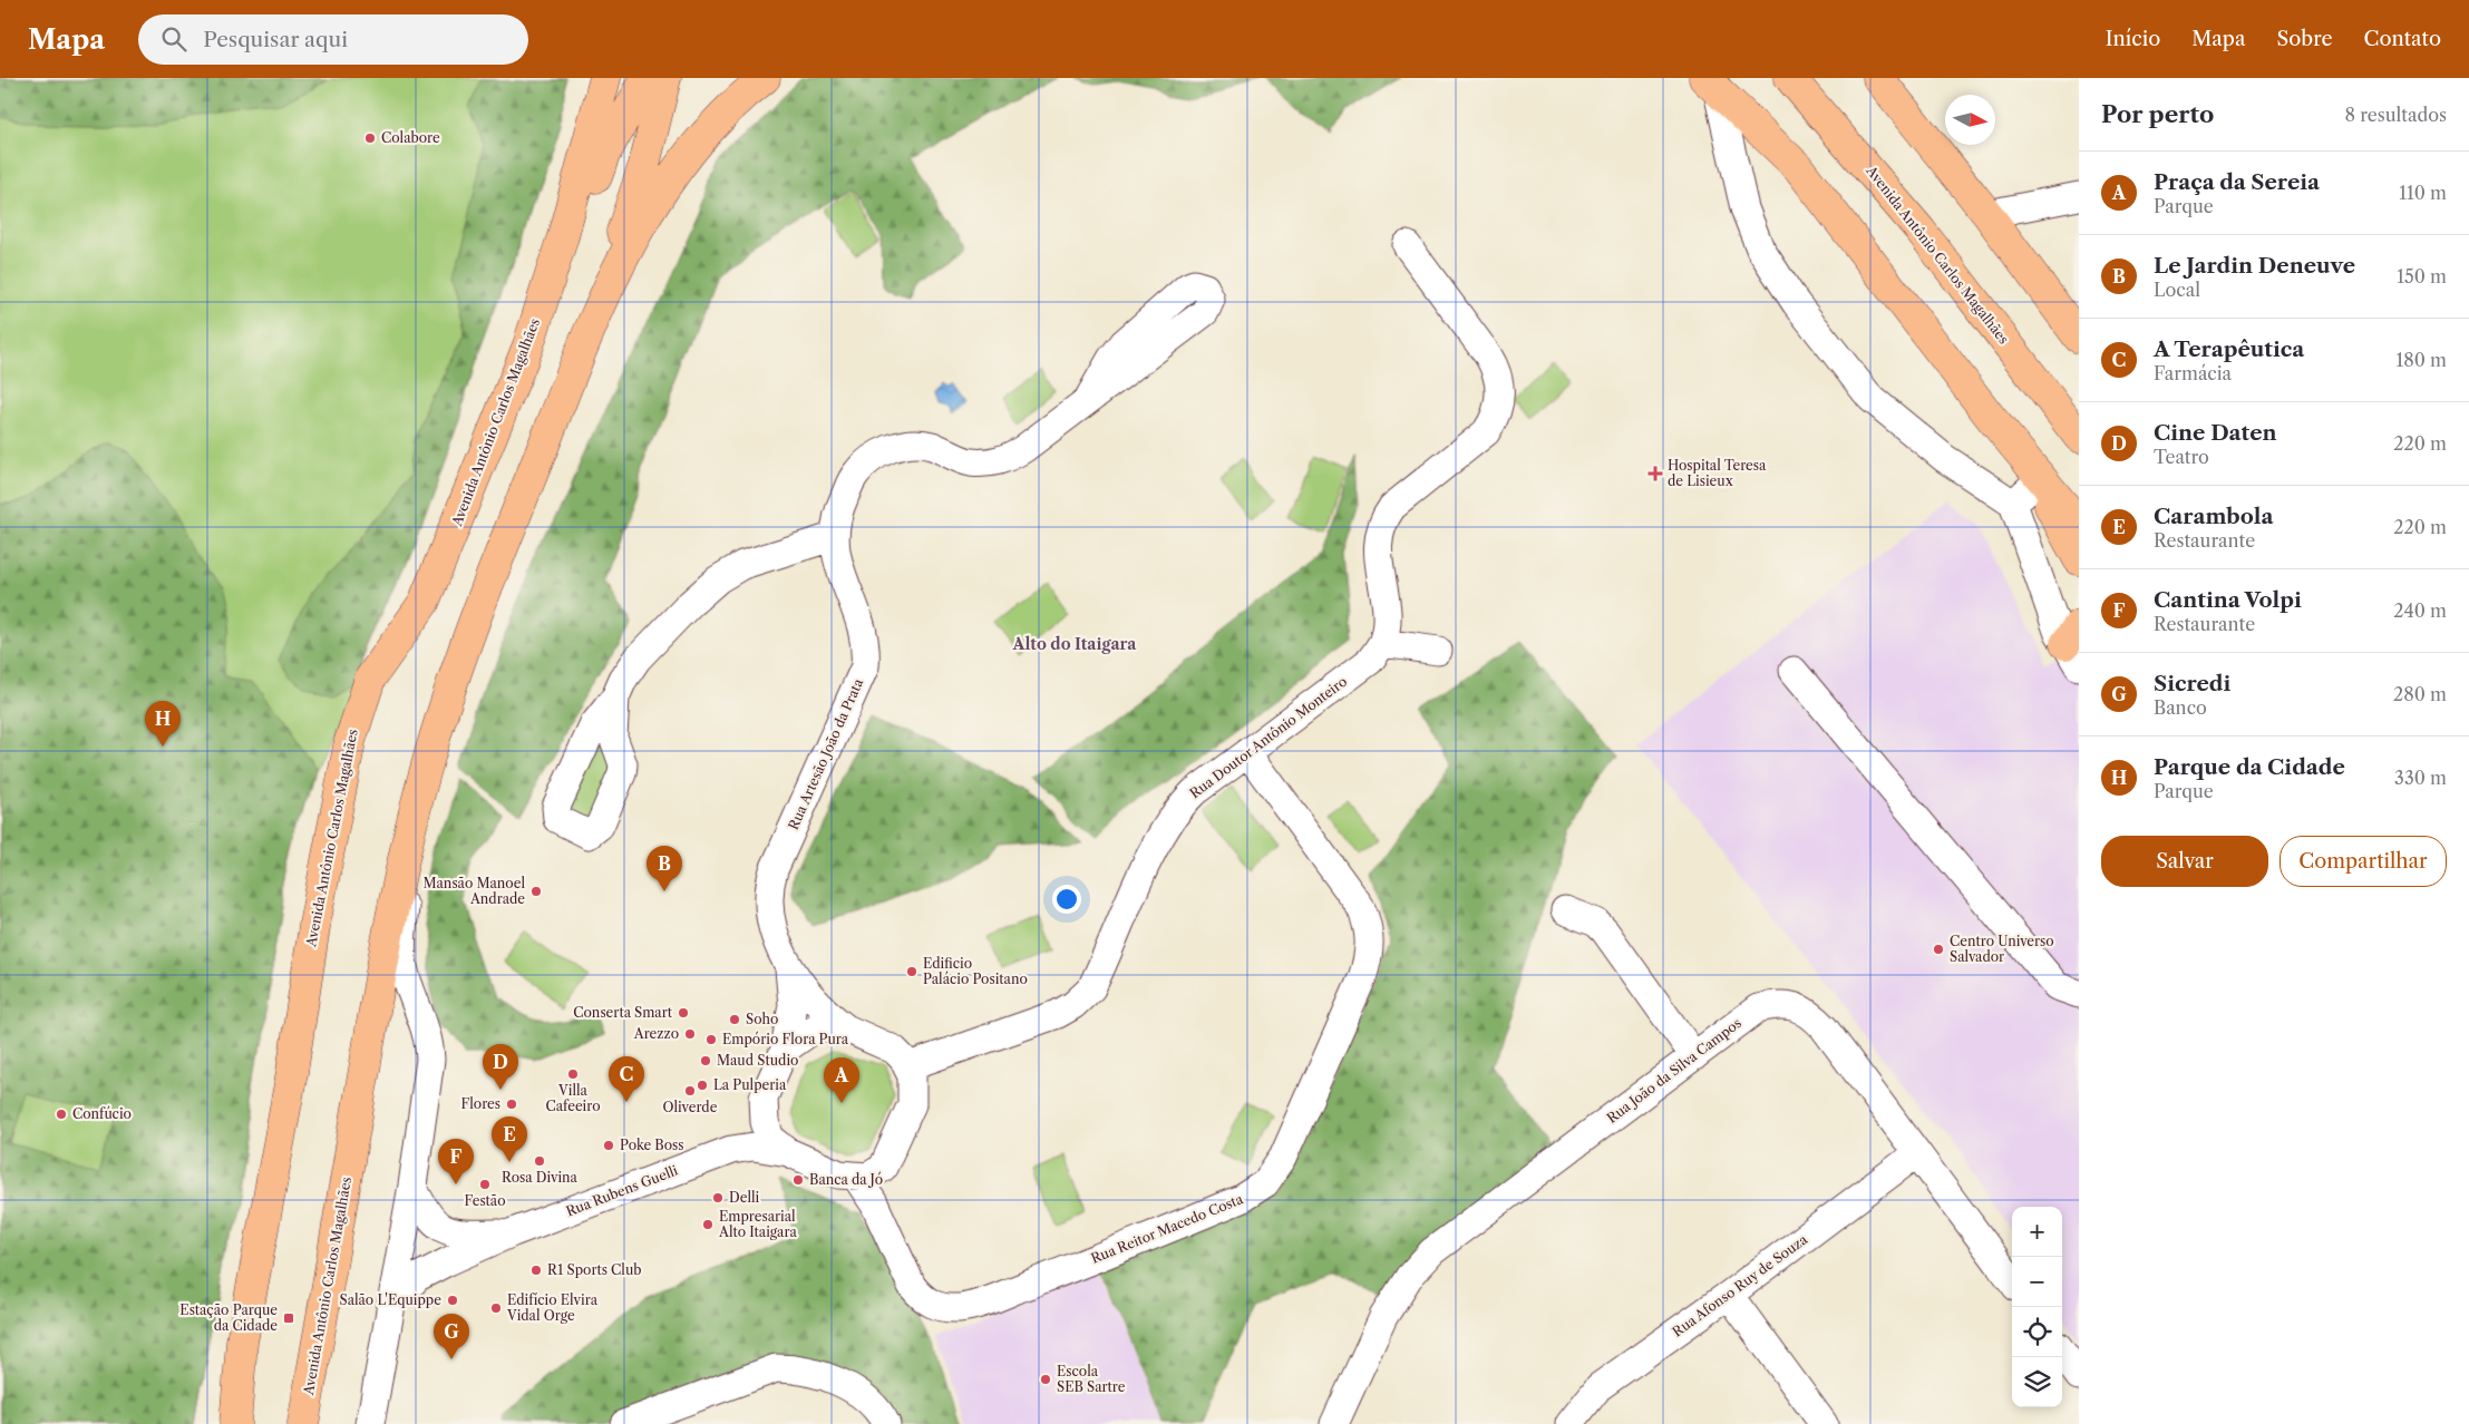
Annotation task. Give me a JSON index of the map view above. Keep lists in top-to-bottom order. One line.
{"streets":{"main road":["Avenida Antônio Carlos Magalhães"],"street":["Rua Doutor Antônio Monteiro","Rua Artesão João da Prata","Rua João da Silva Campos","Rua Rubens Guelli","Rua Reitor Macedo Costa","Rua Afonso Ruy de Souza"]},"crossings":[["Avenida Antônio Carlos Magalhães","Rua Rubens Guelli"],["Rua Doutor Antônio Monteiro","Rua Artesão João da Prata"],["Rua Doutor Antônio Monteiro","Rua Rubens Guelli"],["Rua Doutor Antônio Monteiro","Rua Reitor Macedo Costa"],["Rua Artesão João da Prata","Rua Rubens Guelli"],["Rua Artesão João da Prata","Rua Reitor Macedo Costa"],["Rua João da Silva Campos","Rua Afonso Ruy de Souza"],["Rua Rubens Guelli","Rua Reitor Macedo Costa"]],"districts":["Alto do Itaigara"],"places":{"other":["Colabore","Mansão Manoel Andrade","Centro Universo Salvador","Edificio Palácio Positano","Conserta Smart","Soho","Arezzo","Empório Flora Pura","Maud Studio","Villa Cafeeiro","La Pulperia","Oliverde","Flores","Confúcio","Poke Boss","Rosa Divina","Banca da Jó","Festão","Delli","Empresarial Alto Itaigara","R1 Sports Club","Salão L'Equippe","Edifício Elvira Vidal Orge","Escola SEB Sartre"],"health":["Hospital Teresa de Lisieux"],"transit":["Estação Parque da Cidade"]},"north":"right","page":{"header":"Mapa","search":"Pesquisar aqui","nav":["Início","Mapa","Sobre","Contato"],"heading":["Por perto","8 resultados"],"list":[{"mark":"A","name":"Praça da Sereia","note":"Parque","value":"110 m"},{"mark":"B","name":"Le Jardin Deneuve","note":"Local","value":"150 m"},{"mark":"C","name":"A Terapêutica","note":"Farmácia","value":"180 m"},{"mark":"D","name":"Cine Daten","note":"Teatro","value":"220 m"},{"mark":"E","name":"Carambola","note":"Restaurante","value":"220 m"},{"mark":"F","name":"Cantina Volpi","note":"Restaurante","value":"240 m"},{"mark":"G","name":"Sicredi","note":"Banco","value":"280 m"},{"mark":"H","name":"Parque da Cidade","note":"Parque","value":"330 m"}],"pins":["H","B","D","C","A","E","F","G"],"buttons":["Salvar","Compartilhar"],"map_buttons":["+","−"]}}
